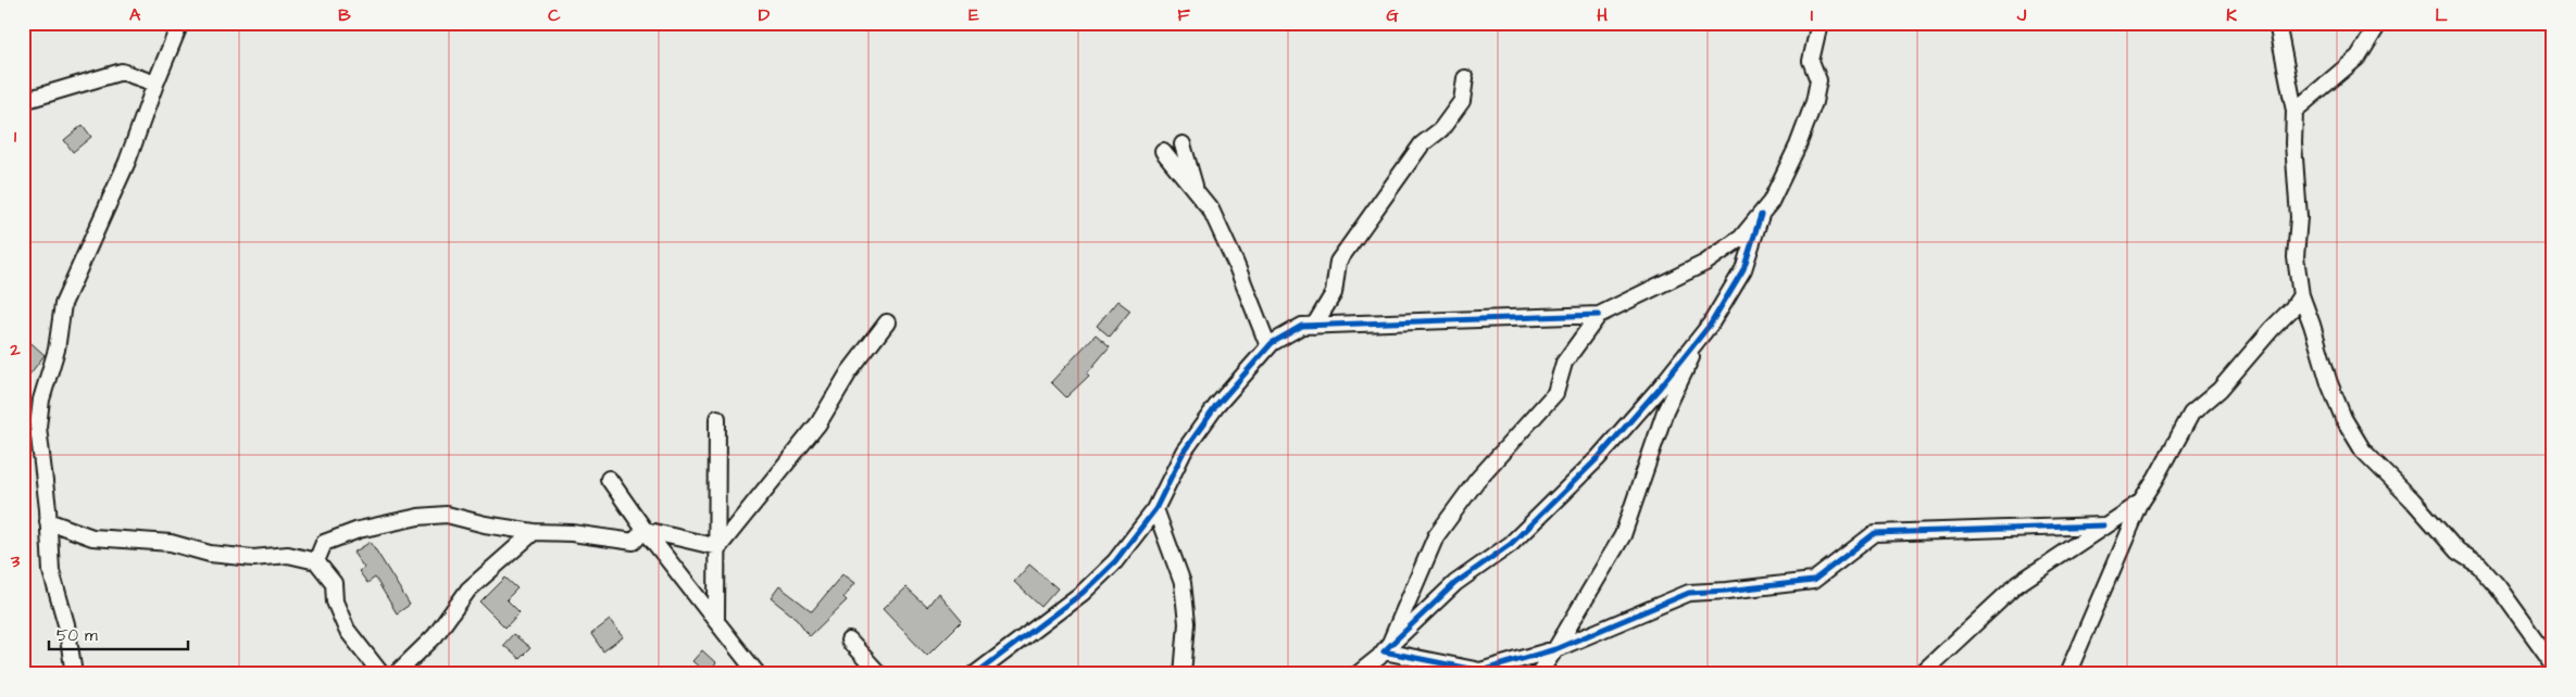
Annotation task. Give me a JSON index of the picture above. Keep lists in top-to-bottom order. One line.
{"scale_bar":"50 m","grid":{"columns":["A","B","C","D","E","F","G","H","I","J","K","L"],"rows":["1","2","3"]}}
